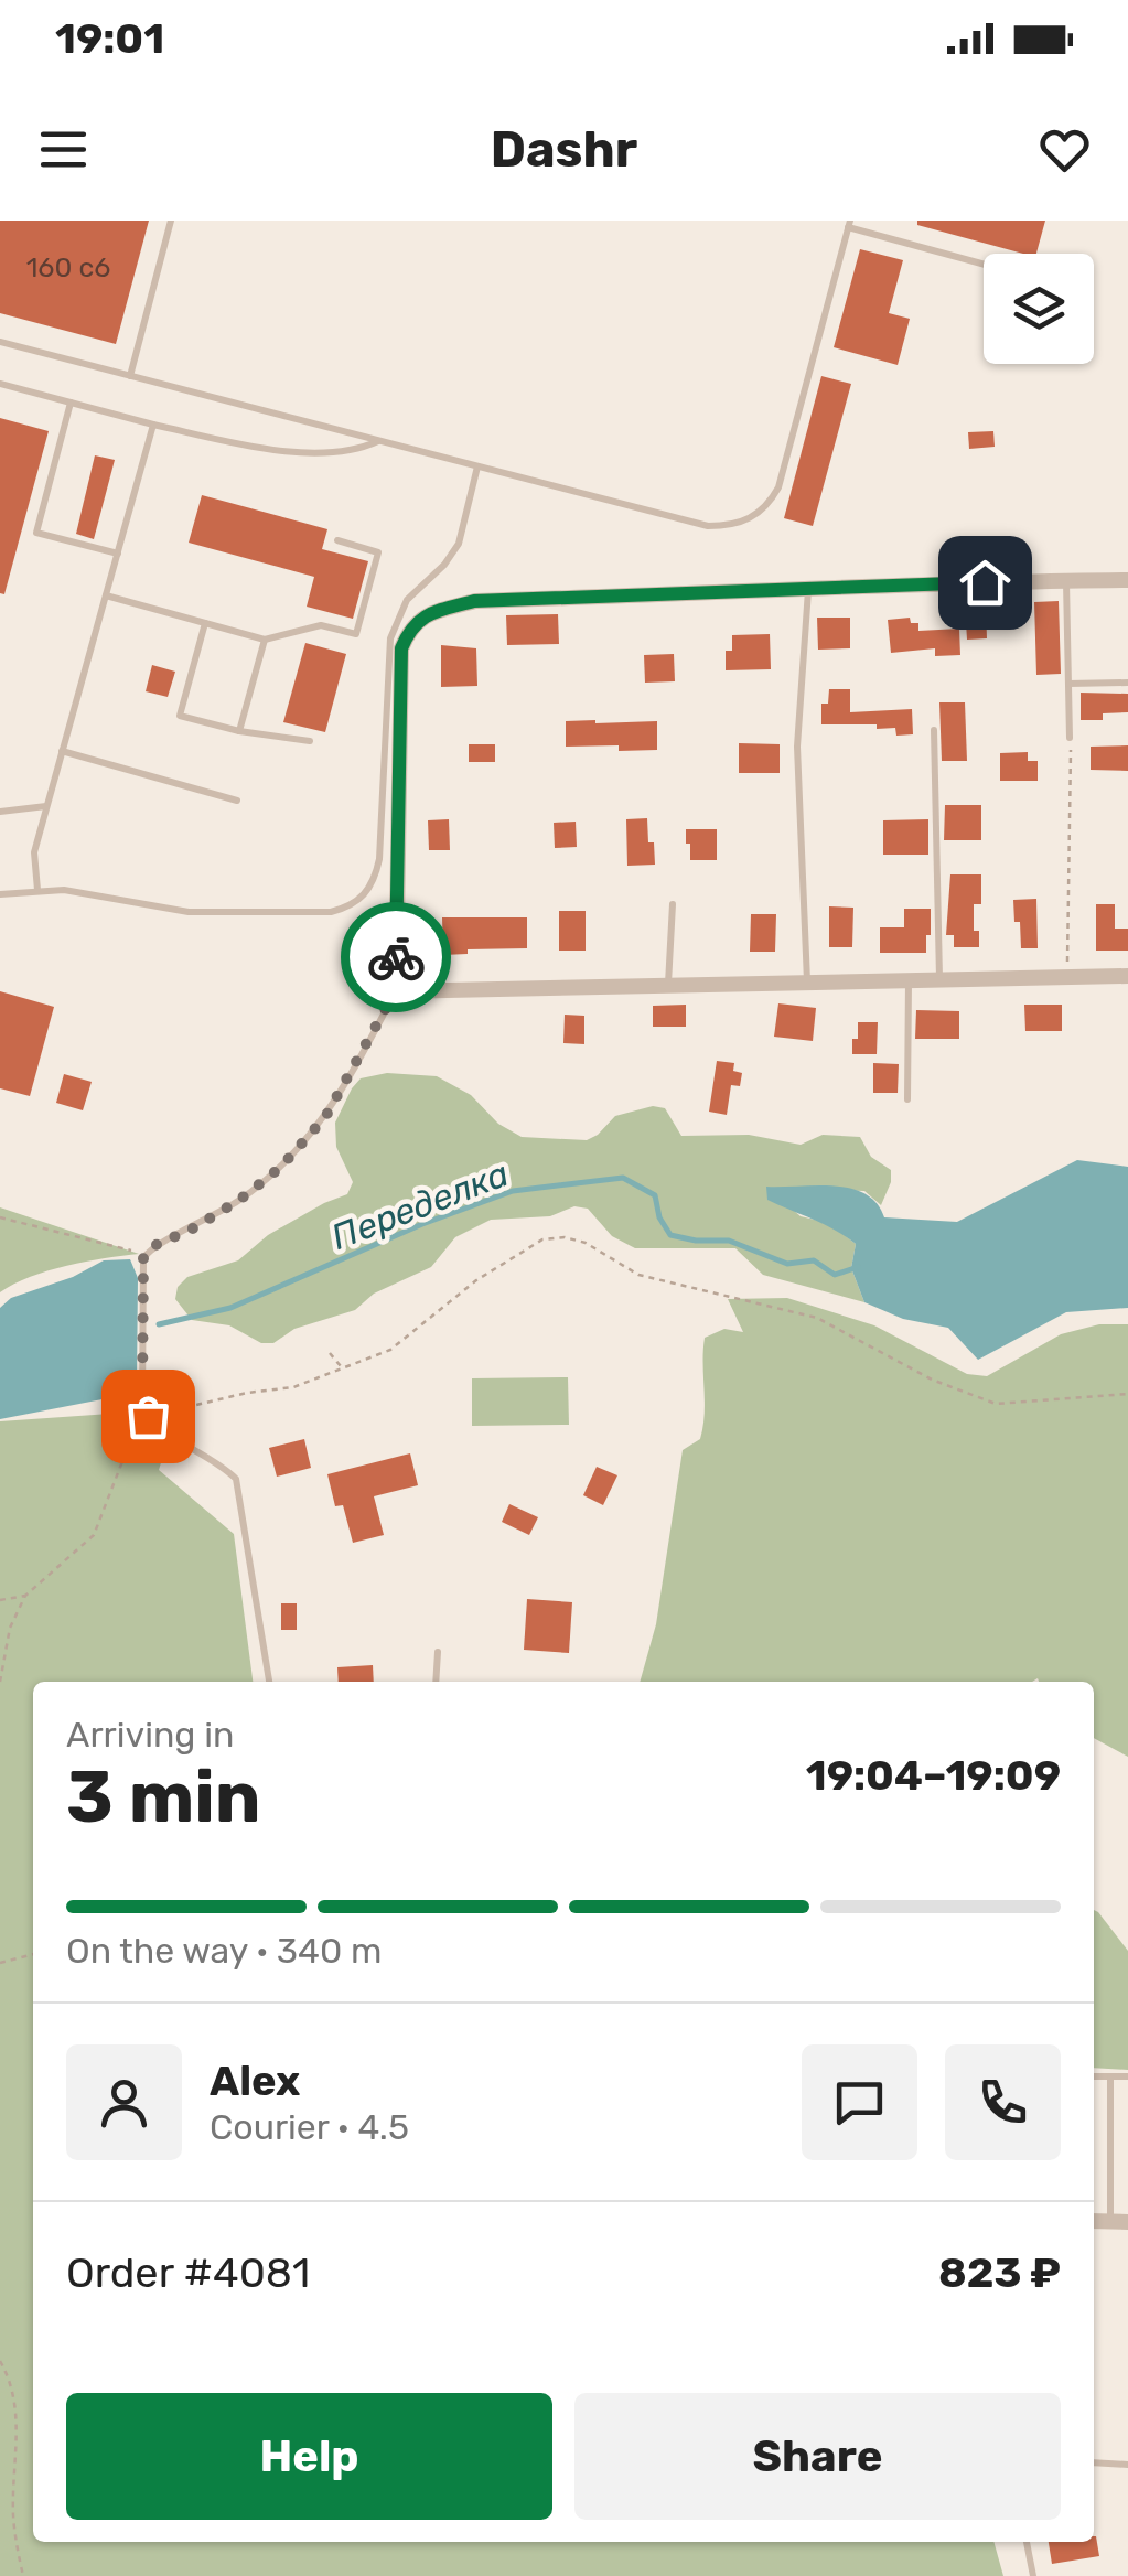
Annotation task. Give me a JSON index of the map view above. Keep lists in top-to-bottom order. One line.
{"water":["Переделка"],"house_numbers":["160 с6"],"page":{"status":"19:01","header":"Dashr","heading":["3 min","Arriving in","19:04–19:09"],"panel":["Alex","Courier · 4.5","Order #4081","823 ₽"],"bar":"On the way · 340 m","buttons":["Help","Share"]}}
